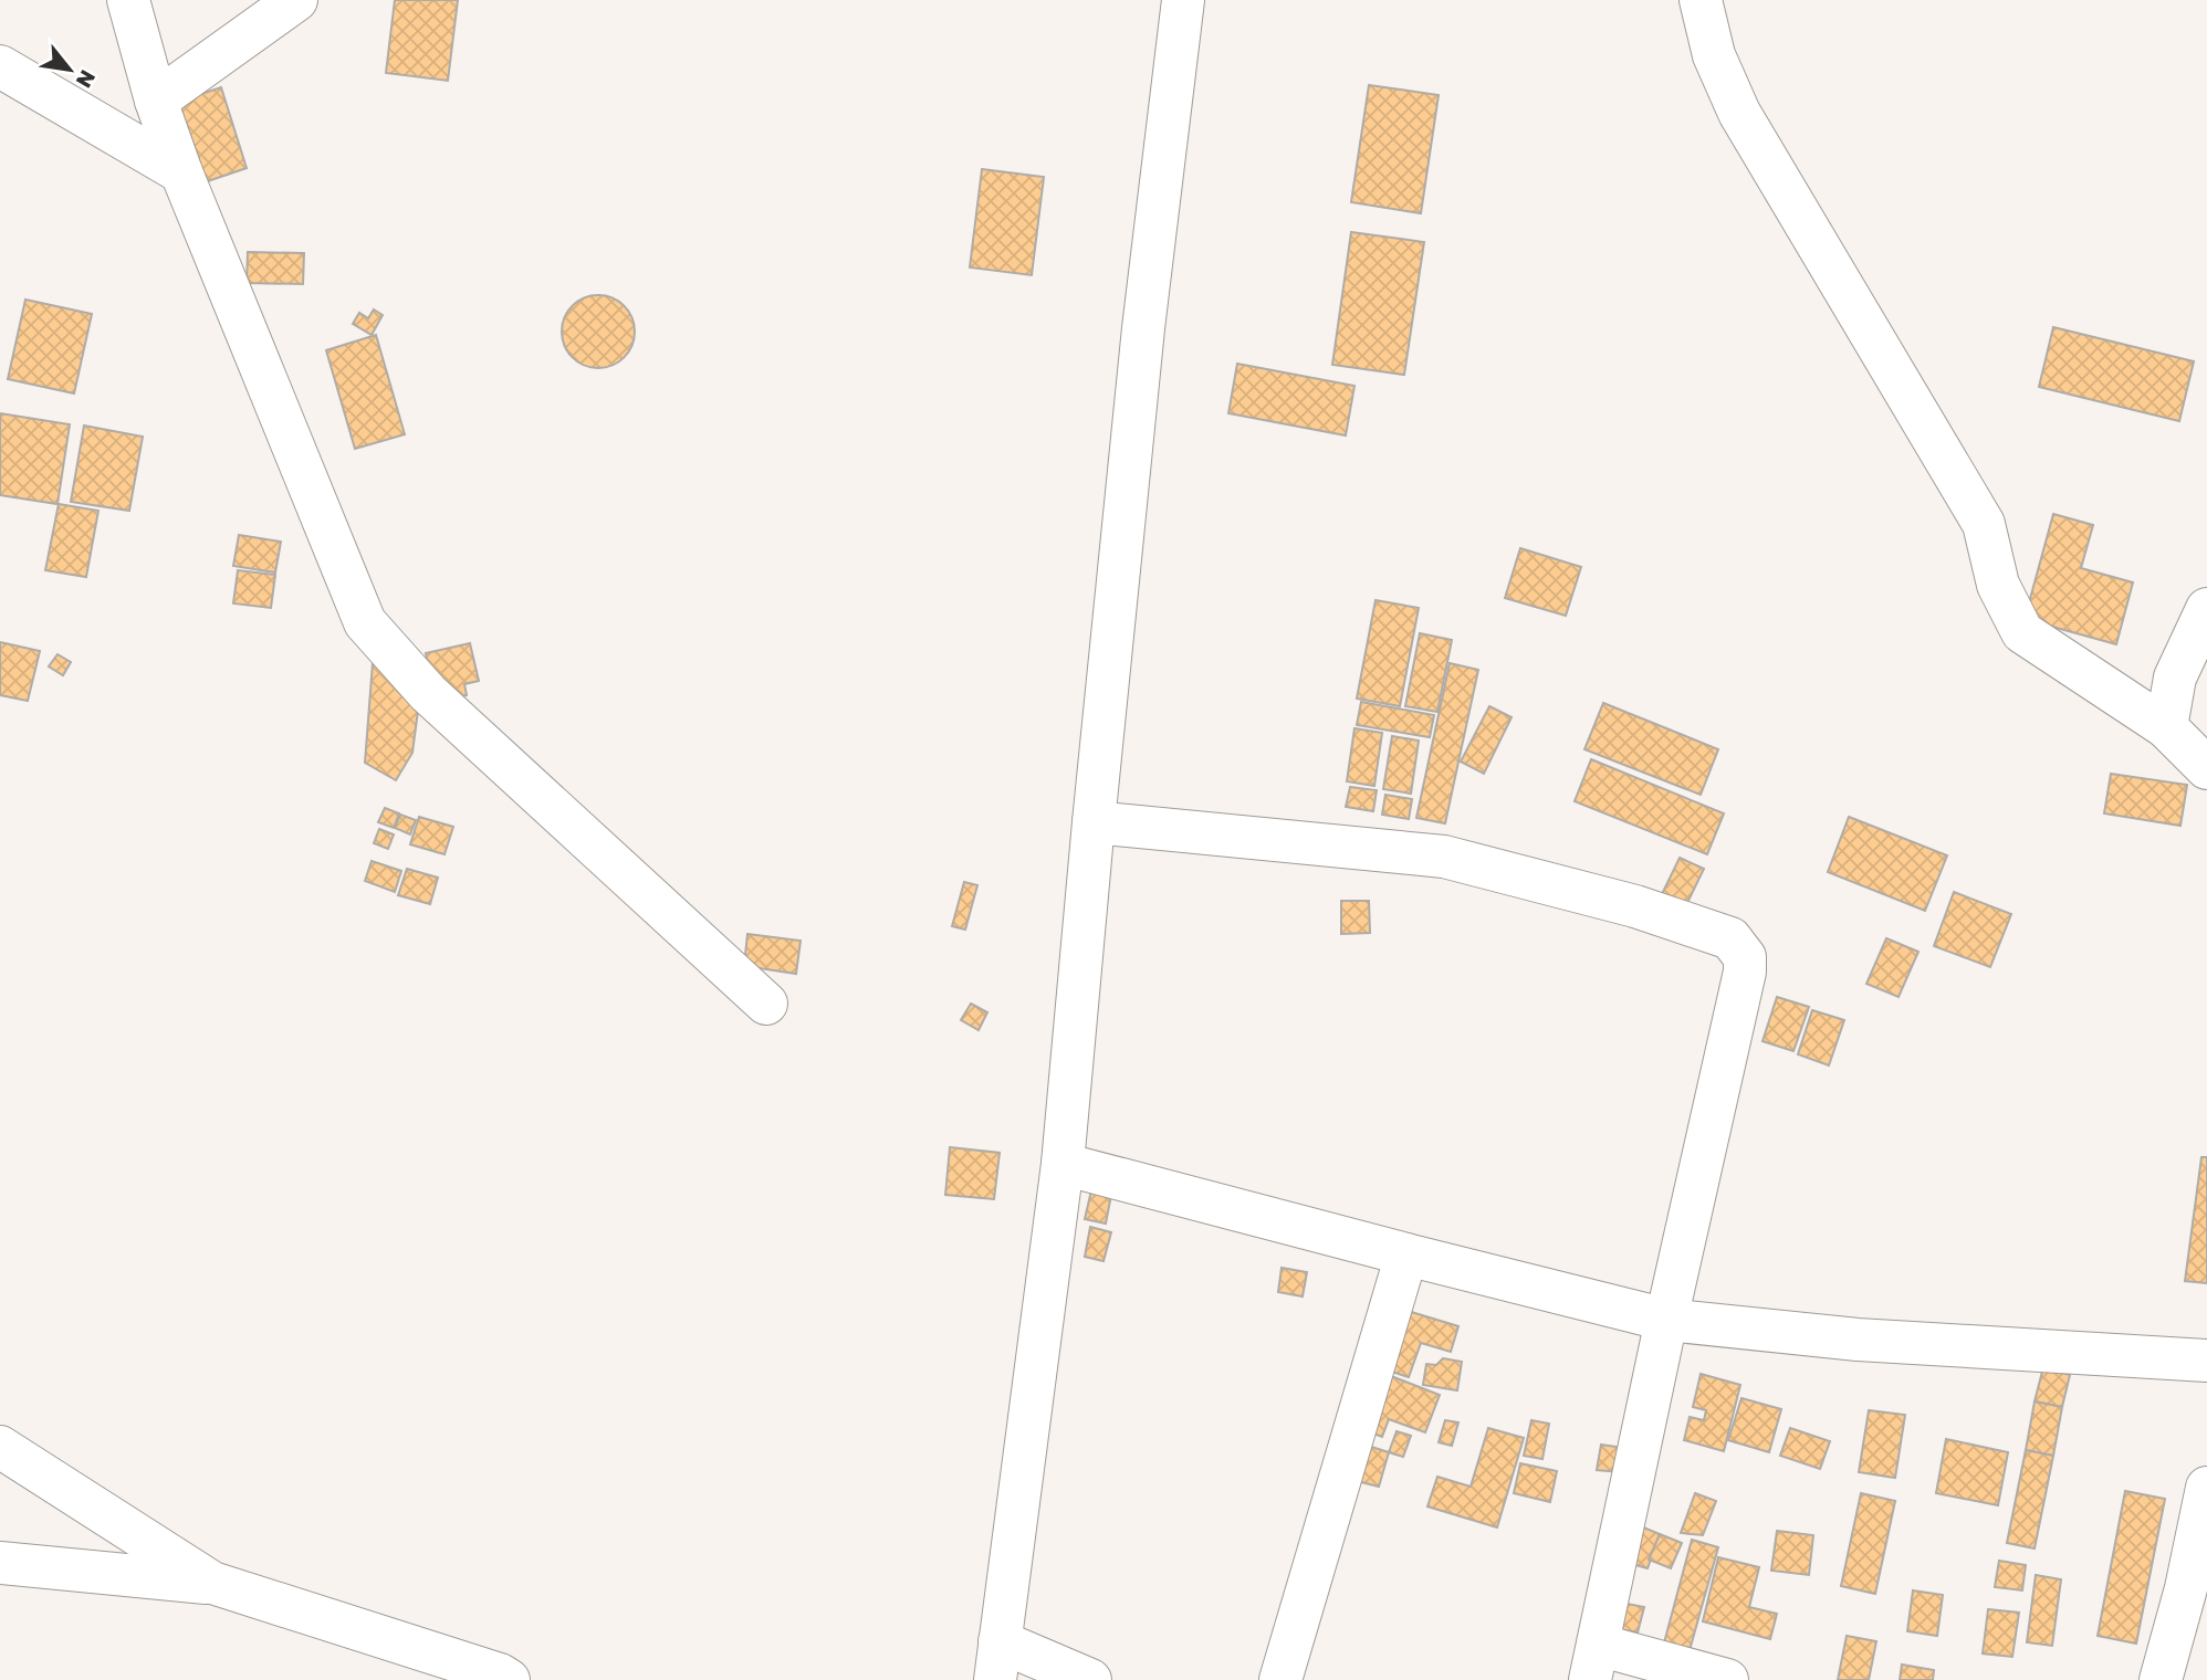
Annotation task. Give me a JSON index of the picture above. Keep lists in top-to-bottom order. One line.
{"north":"bottom right"}
